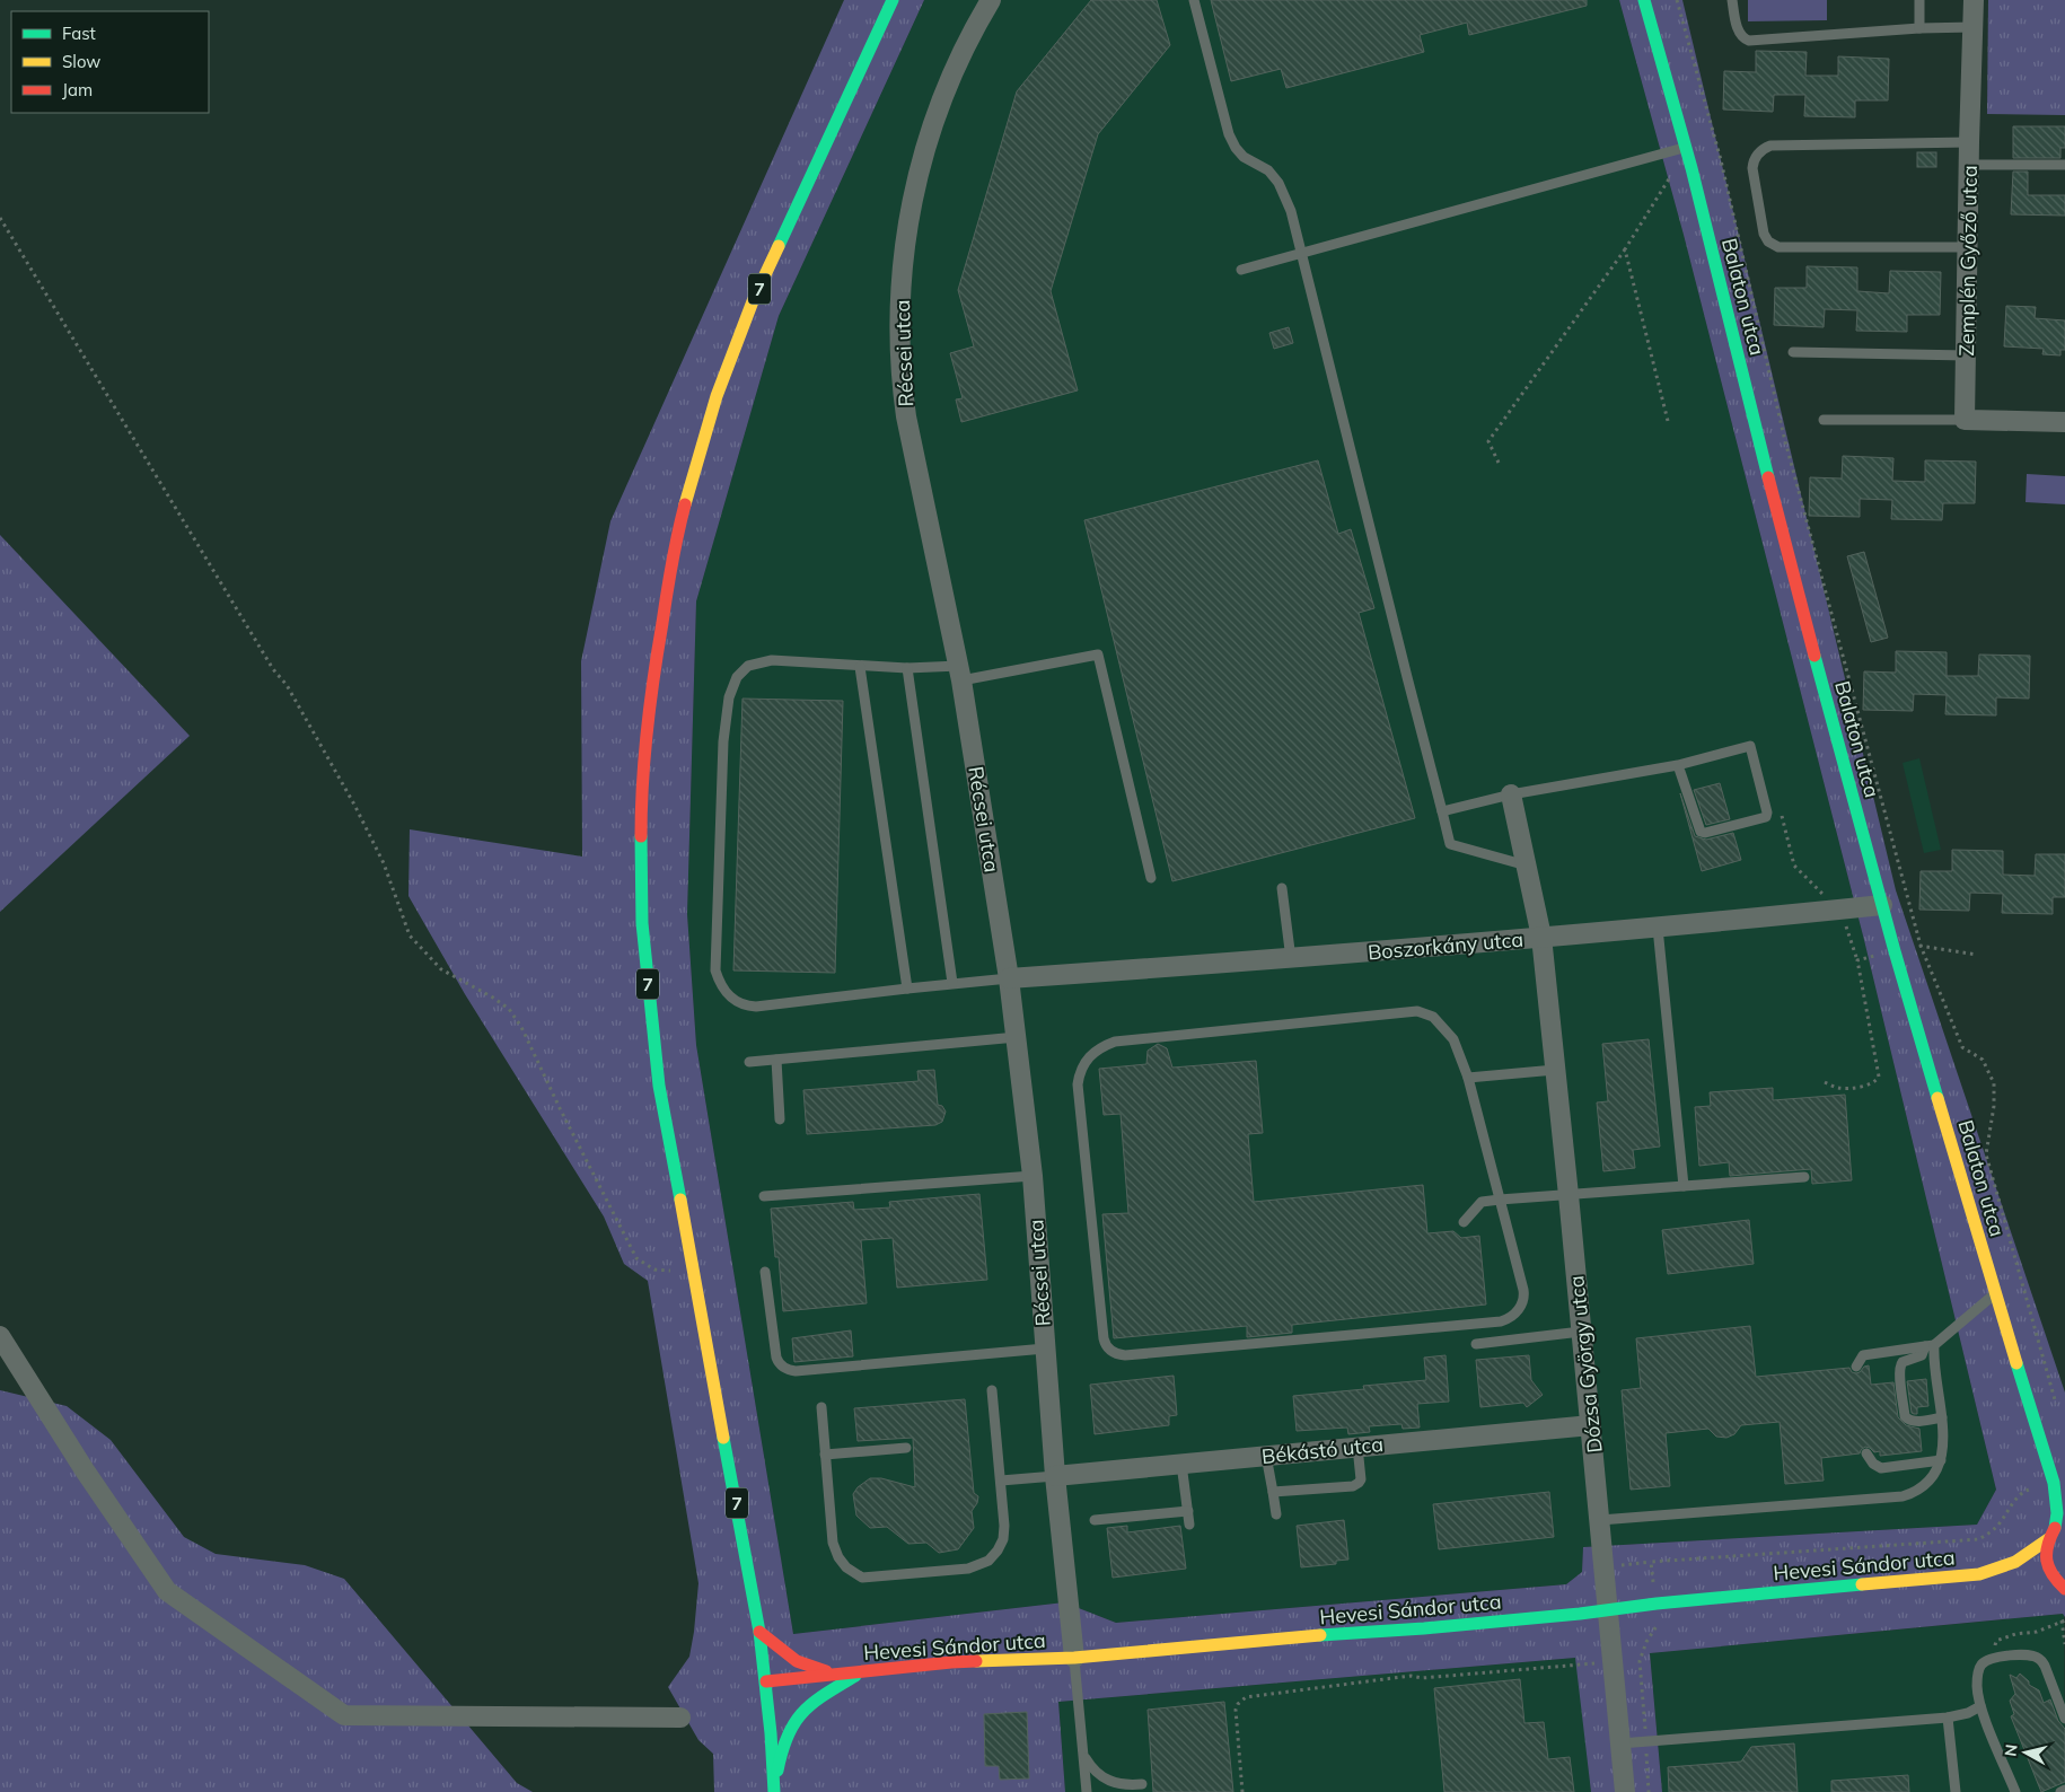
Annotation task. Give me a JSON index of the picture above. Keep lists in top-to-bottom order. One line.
{"streets":{"main road":["7","Balaton utca","Hevesi Sándor utca"],"street":["Zemplén Győző utca","Récsei utca","Boszorkány utca","Dózsa György utca","Békástó utca"]},"crossings":[["7","Hevesi Sándor utca"],["Balaton utca","Boszorkány utca"],["Récsei utca","Boszorkány utca"],["Récsei utca","Békástó utca"],["Récsei utca","Hevesi Sándor utca"],["Boszorkány utca","Dózsa György utca"],["Dózsa György utca","Békástó utca"],["Dózsa György utca","Hevesi Sándor utca"]],"legend":["Fast","Slow","Jam"],"north":"left"}
